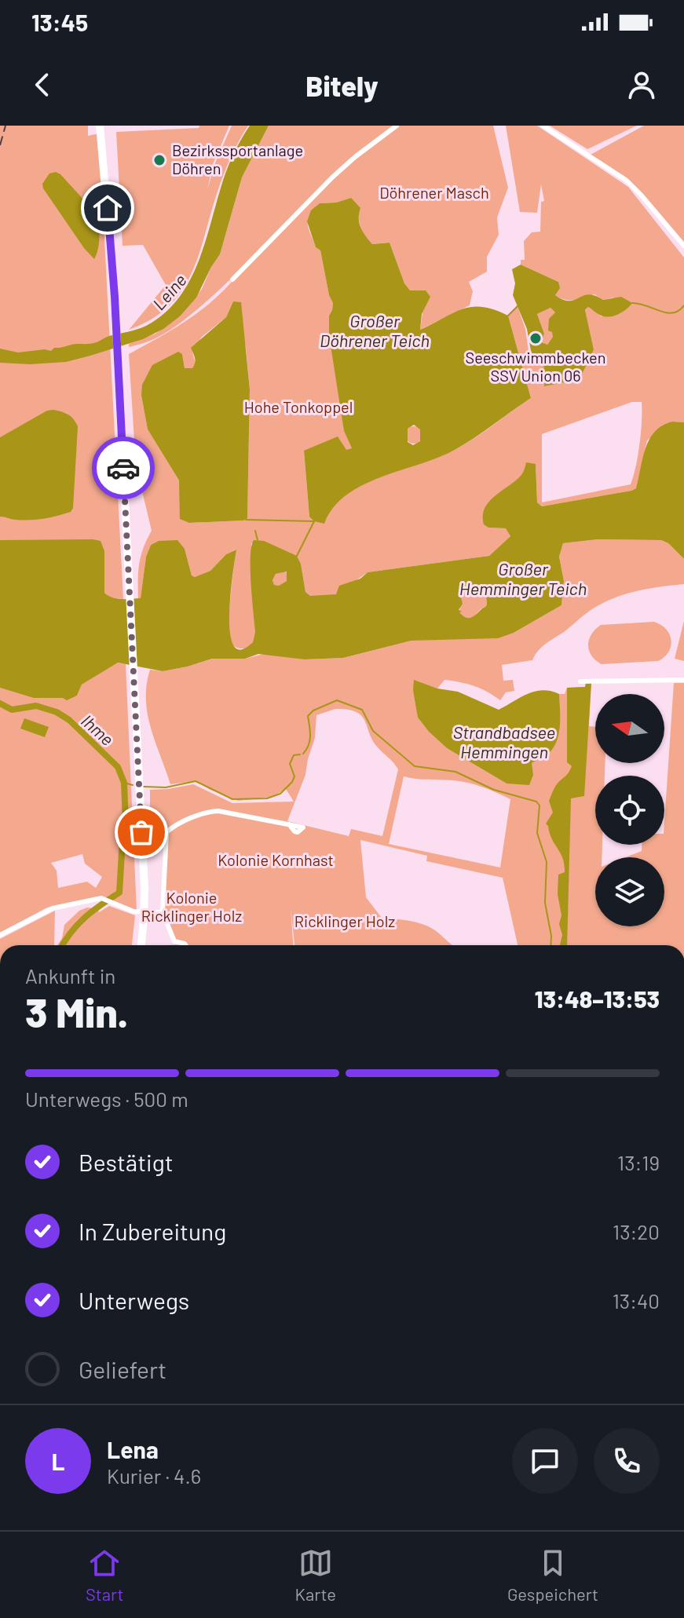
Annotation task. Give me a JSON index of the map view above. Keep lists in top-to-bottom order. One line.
{"water":["Leine","Großer Döhrener Teich","Großer Hemminger Teich","Ihme","Strandbadsee Hemmingen"],"parks":["Döhrener Masch","Hohe Tonkoppel","Kolonie Kornhast","Kolonie Ricklinger Holz","Ricklinger Holz"],"places":["Bezirkssportanlage Döhren","Seeschwimmbecken SSV Union 06"],"north":"left","page":{"status":"13:45","header":"Bitely","heading":["3 Min.","Ankunft in","13:48–13:53"],"panel":["Lena","Kurier · 4.6"],"bar":"Unterwegs · 500 m","list":[["Bestätigt","13:19"],["In Zubereitung","13:20"],["Unterwegs","13:40"],"Geliefert"],"round":"L","tabs":["Start","Karte","Gespeichert"]}}
